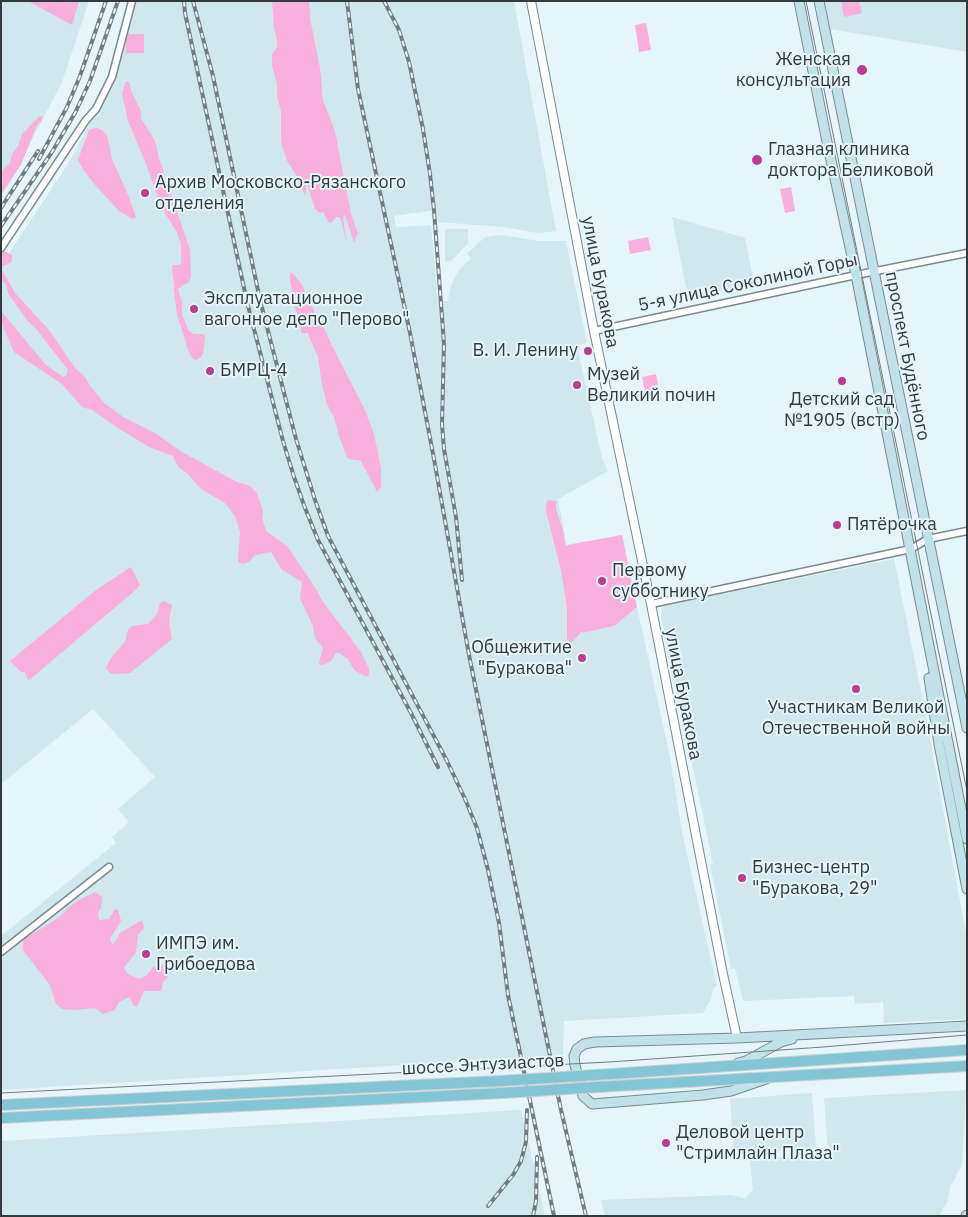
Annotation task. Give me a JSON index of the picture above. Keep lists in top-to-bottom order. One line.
{"streets":{"main road":["проспект Будённого","шоссе Энтузиастов"],"street":["улица Буракова","5-я улица Соколиной Горы"]},"crossings":[["улица Буракова","5-я улица Соколиной Горы"],["5-я улица Соколиной Горы","проспект Будённого"]],"places":["Женская консультация","Глазная клиника доктора Беликовой","Архив Московско-Рязанского отделения","Эксплуатационное вагонное депо \"Перово\"","В. И. Ленину","БМРЦ-4","Детский сад №1905 (встр)","Музей Великий почин","Пятёрочка","Первому субботнику","Общежитие \"Буракова\"","Участникам Великой Отечественной войны","Бизнес-центр \"Буракова, 29\"","ИМПЭ им. Грибоедова","Деловой центр \"Стримлайн Плаза\""]}
